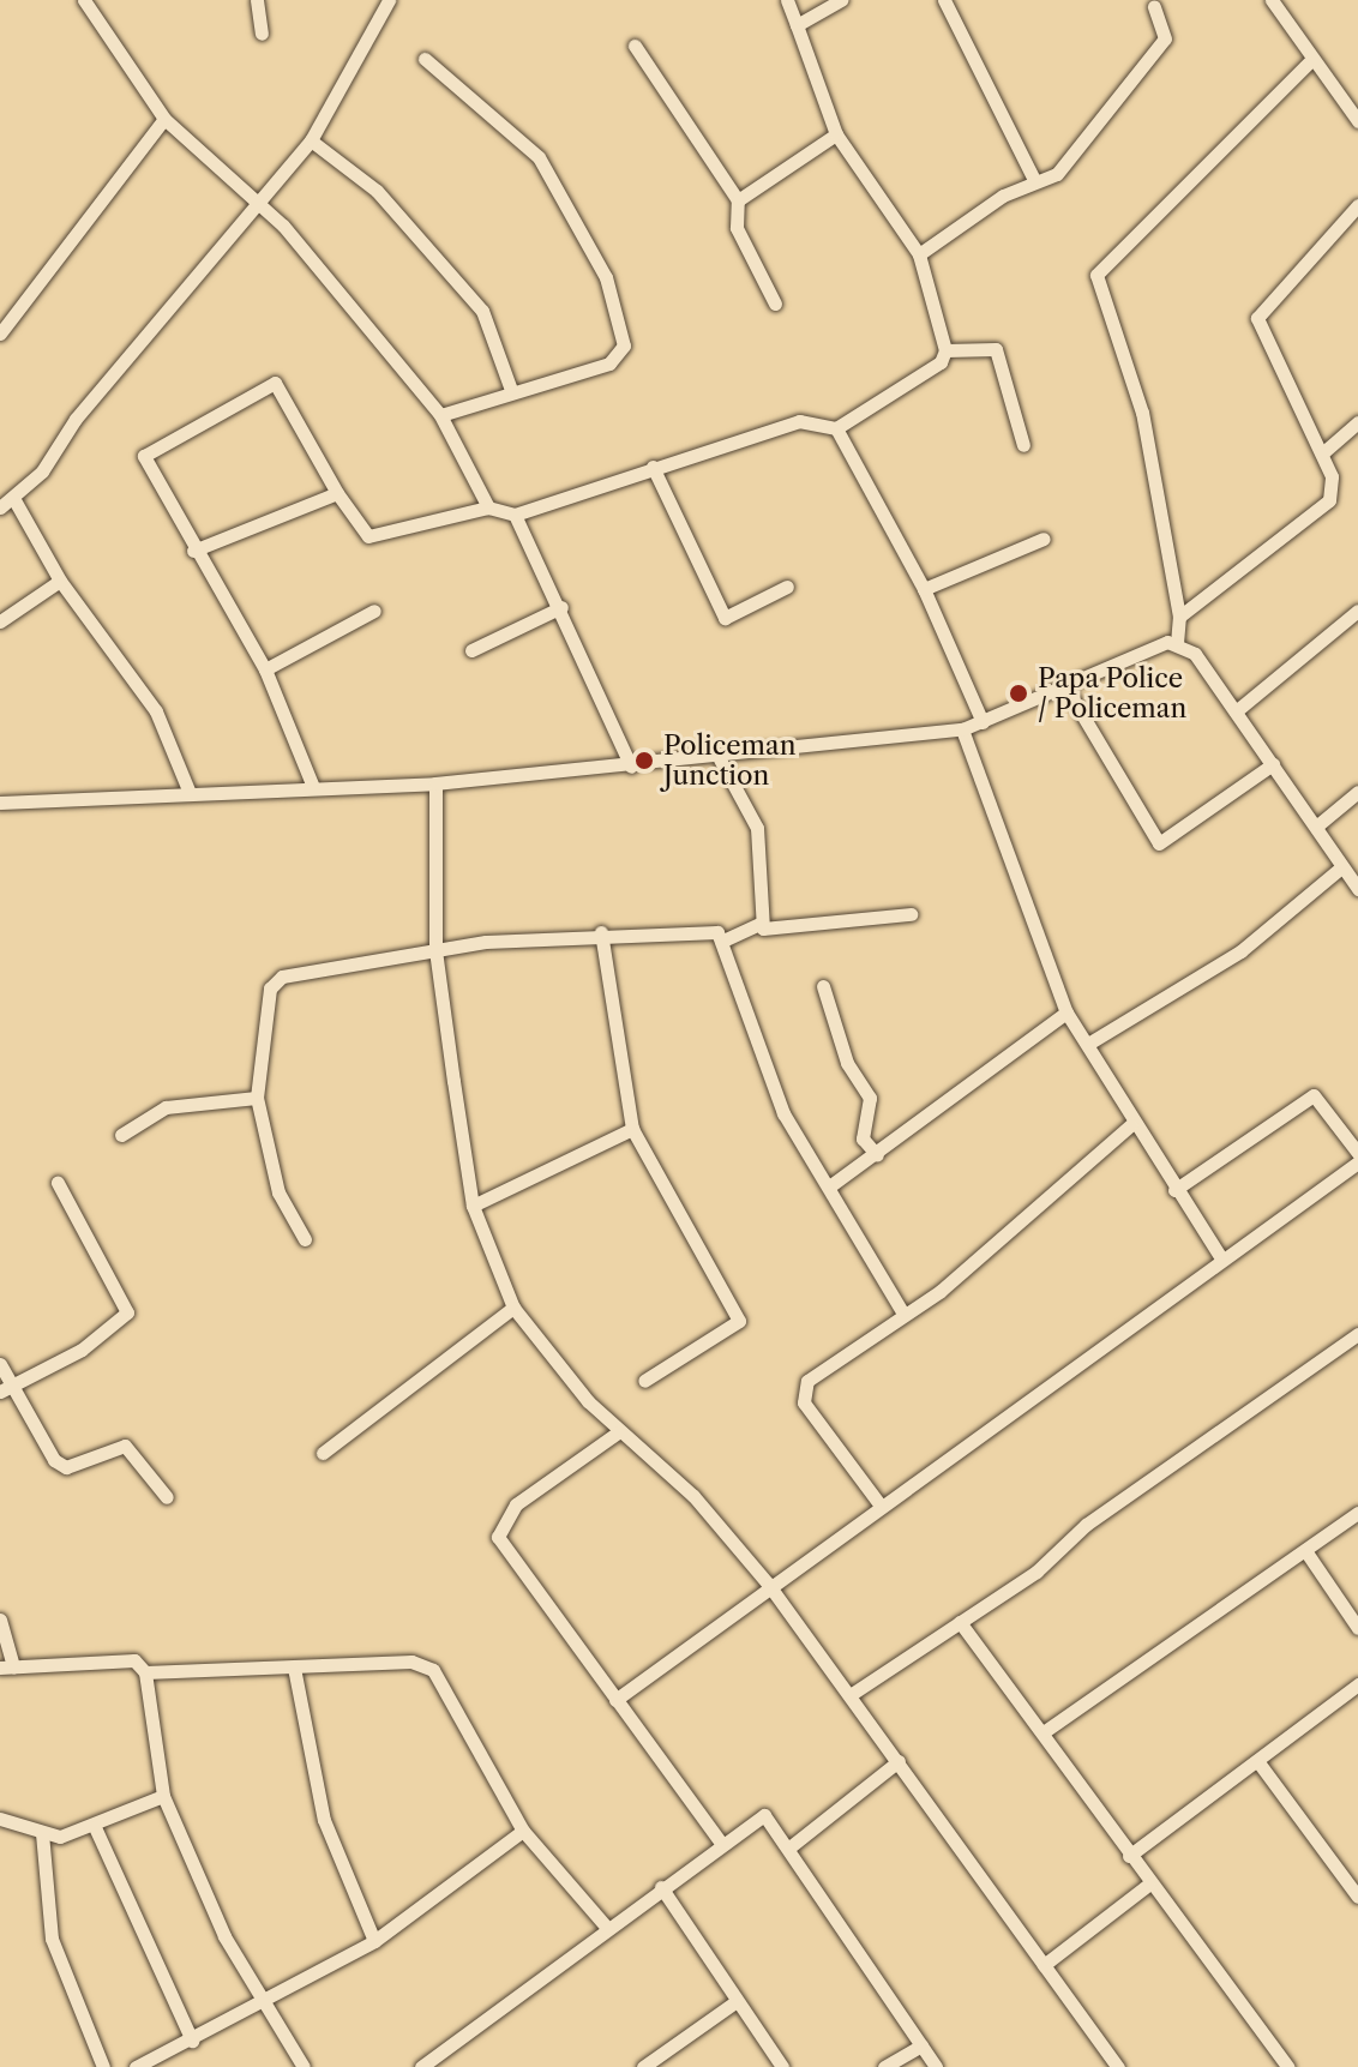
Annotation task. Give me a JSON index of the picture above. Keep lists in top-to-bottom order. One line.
{"places":["Papa Police / Policeman","Policeman Junction"]}
